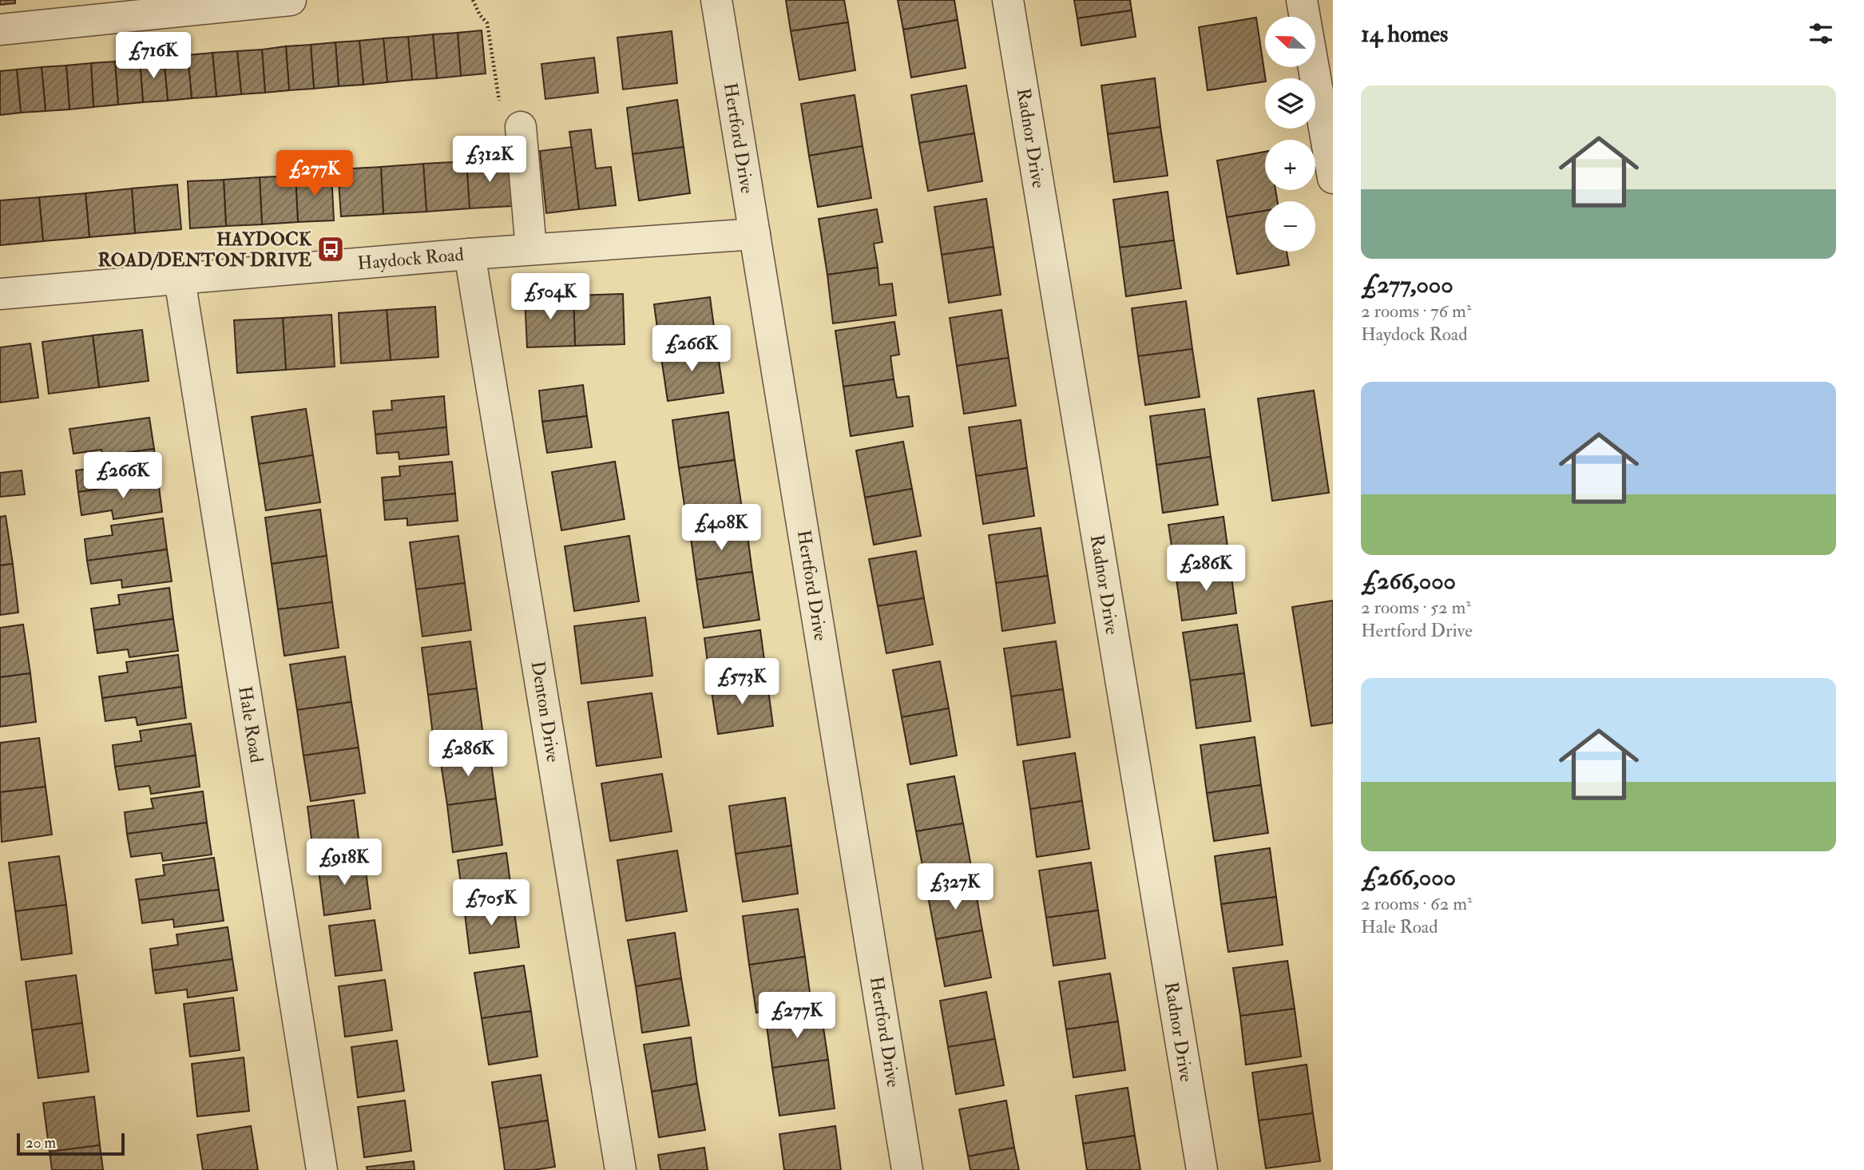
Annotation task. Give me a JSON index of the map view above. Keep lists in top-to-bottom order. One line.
{"streets":{"street":["Hertford Drive","Radnor Drive","Haydock Road","Denton Drive","Hale Road"]},"crossings":[["Hertford Drive","Haydock Road"],["Haydock Road","Denton Drive"],["Haydock Road","Hale Road"]],"places":{"bus stop":["HAYDOCK ROAD/DENTON DRIVE"]},"scale_bar":"20 m","north":"left","page":{"heading":"14 homes","map_buttons":["+","−"],"price":["£716K","£312K","£277K","£504K","£266K","£266K","£408K","£286K","£573K","£286K","£918K","£327K","£705K","£277K"],"list":[{"name":"£277,000","note":"2 rooms · 76 m² · Haydock Road"},{"name":"£266,000","note":"2 rooms · 52 m² · Hertford Drive"},{"name":"£266,000","note":"2 rooms · 62 m² · Hale Road"}],"scale":"20 m"}}
